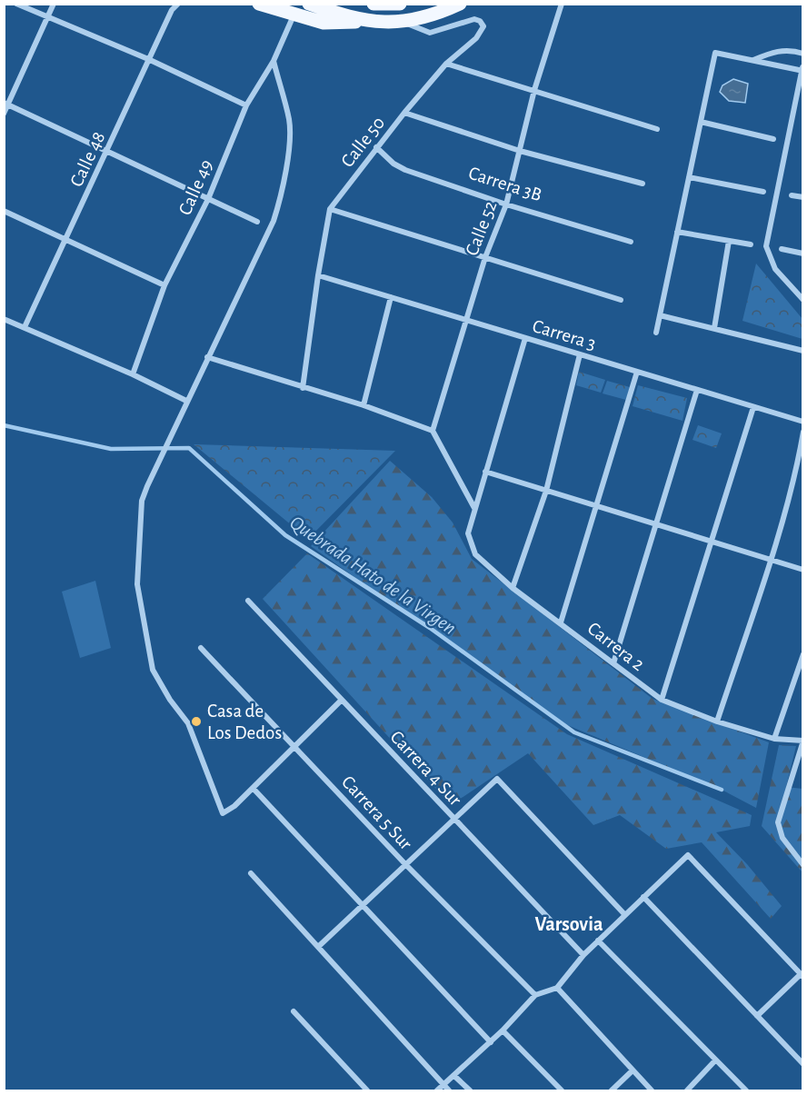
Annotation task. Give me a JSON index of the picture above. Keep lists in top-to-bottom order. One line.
{"streets":{"street":["Calle 50","Calle 48","Carrera 3B","Calle 49","Calle 52","Carrera 3","Carrera 2","Carrera 4 Sur","Carrera 5 Sur"]},"crossings":[["Calle 50","Carrera 3B"],["Calle 50","Carrera 3"],["Carrera 3B","Calle 52"],["Calle 52","Carrera 3"],["Carrera 3","Carrera 2"]],"districts":["Varsovia"],"water":["Quebrada Hato de la Virgen"],"places":["Casa de Los Dedos"]}
